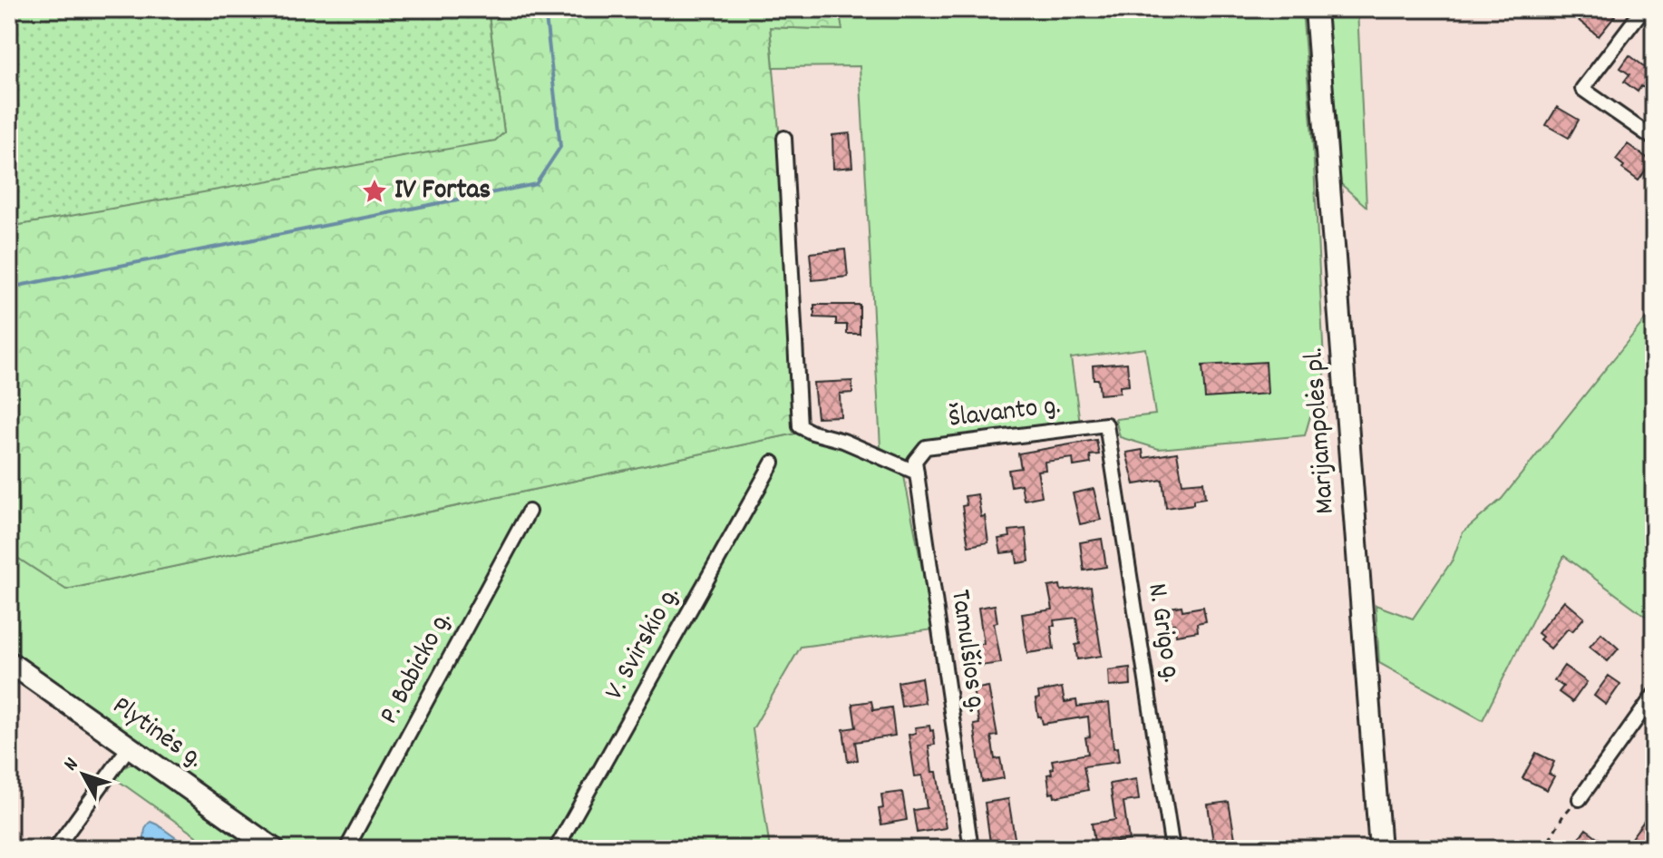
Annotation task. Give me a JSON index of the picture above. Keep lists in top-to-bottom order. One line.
{"streets":{"main road":["Marijampolės pl.","Plytinės g."],"street":["Šlavanto g.","N. Grigo g.","V. Svirskio g.","Tamulšios g.","P. Babicko g."]},"crossings":[["Šlavanto g.","N. Grigo g."],["Šlavanto g.","Tamulšios g."]],"places":{"place":["IV Fortas"]},"north":"top left"}
